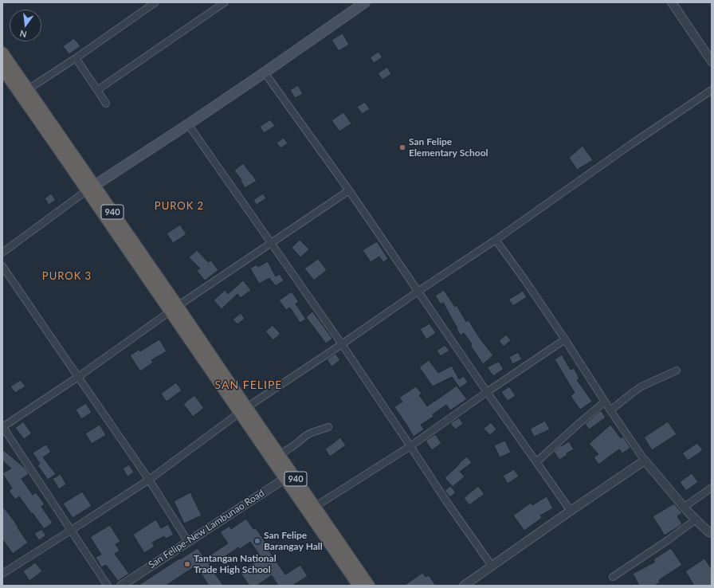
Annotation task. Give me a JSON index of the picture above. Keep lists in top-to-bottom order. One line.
{"streets":{"highway":["940"],"street":["San Felipe-New Lambunao Road"]},"crossings":[["940","San Felipe-New Lambunao Road"]],"districts":["PUROK 2","PUROK 3","SAN FELIPE"],"places":["San Felipe Elementary School","San Felipe Barangay Hall","Tantangan National Trade High School"],"north":"bottom"}
